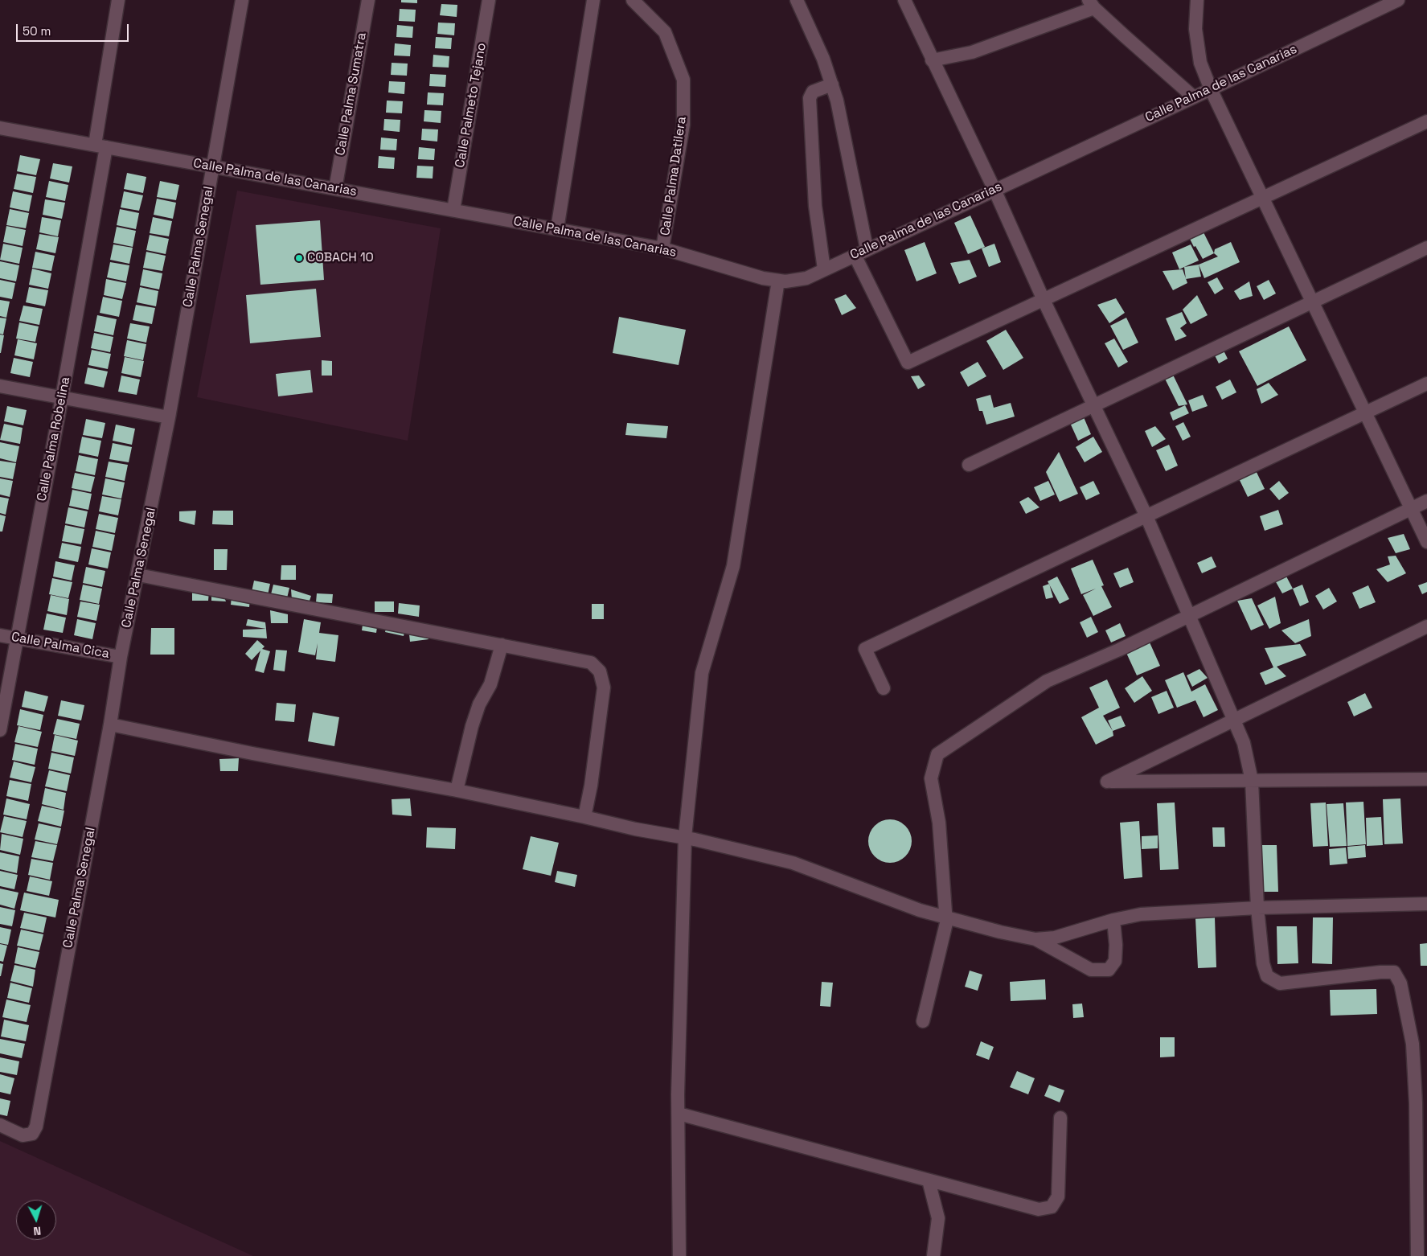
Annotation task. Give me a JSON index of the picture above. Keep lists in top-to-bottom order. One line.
{"streets":{"street":["Calle Palma de las Canarias","Calle Palma Sumatra","Calle Palmeto Tejano","Calle Palma Datilera","Calle Palma Senegal","Calle Palma Robelina","Calle Palma Cica"]},"crossings":[["Calle Palma de las Canarias","Calle Palma Sumatra"],["Calle Palma de las Canarias","Calle Palmeto Tejano"],["Calle Palma de las Canarias","Calle Palma Datilera"],["Calle Palma de las Canarias","Calle Palma Senegal"],["Calle Palma de las Canarias","Calle Palma Robelina"],["Calle Palma Senegal","Calle Palma Cica"],["Calle Palma Robelina","Calle Palma Cica"]],"places":["COBACH 10"],"scale_bar":"50 m","north":"bottom"}
